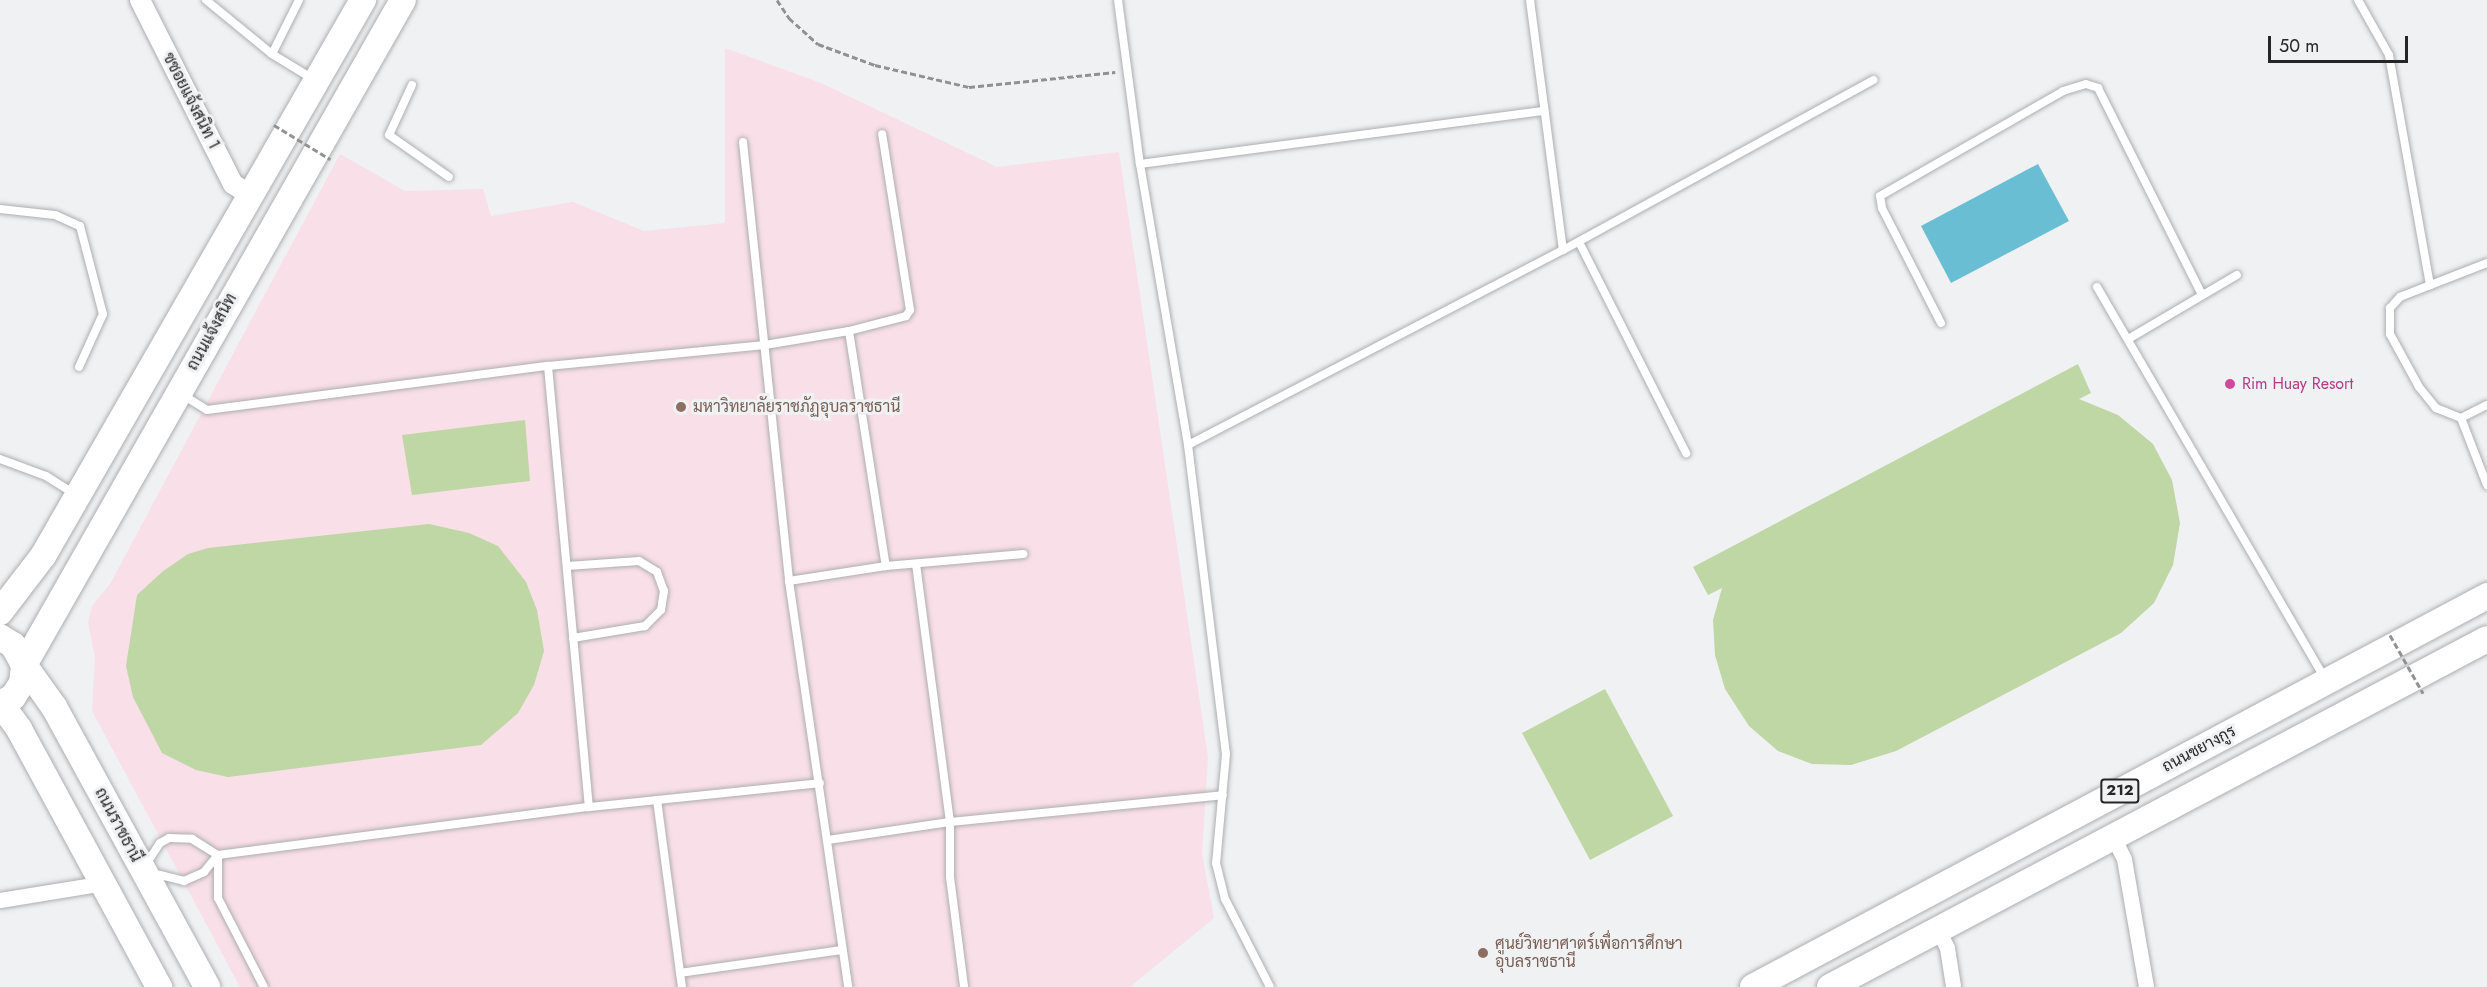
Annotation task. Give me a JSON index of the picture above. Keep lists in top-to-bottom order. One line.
{"streets":{"main road":["ถนนแจ้งสนิท","ถนนชยางกูร","212","ถนนราชธานี"],"street":["ซซอยแจ้งสนิท 1"]},"crossings":[["ซซอยแจ้งสนิท 1","ถนนแจ้งสนิท"],["ถนนแจ้งสนิท","ถนนราชธานี"]],"places":["Rim Huay Resort","มหาวิทยาลัยราชภัฏอุบลราชธานี","ศูนย์วิทยาศาตร์เพื่อการศึกษา อุบลราชธานี"],"scale_bar":"50 m"}
